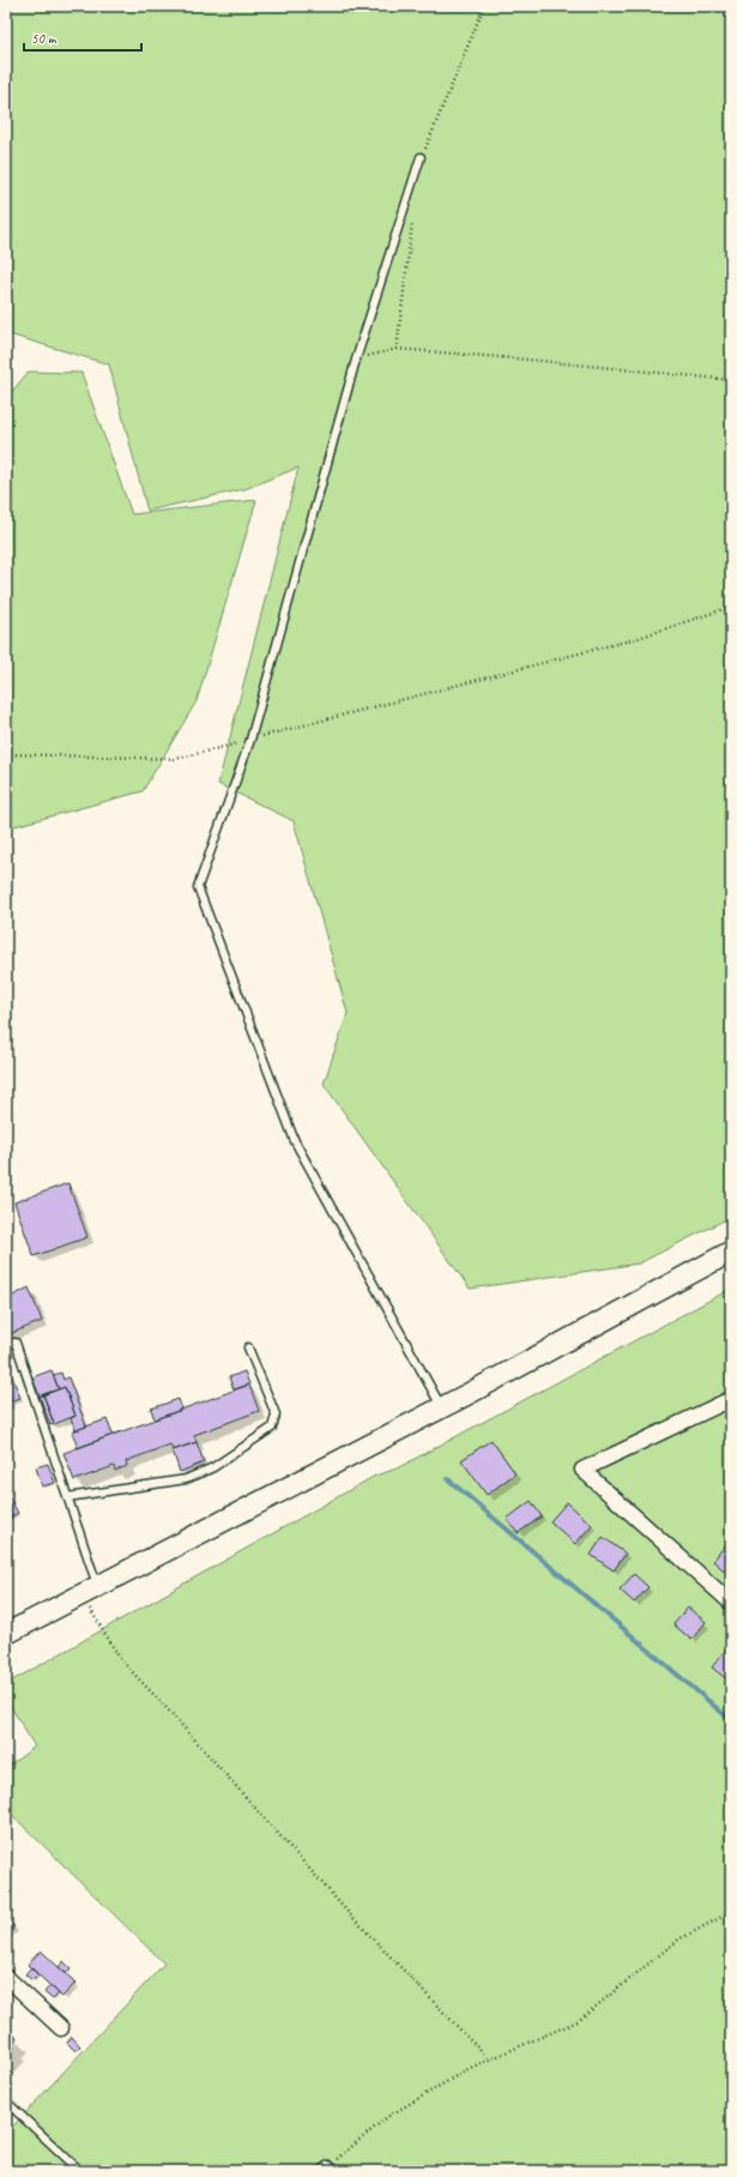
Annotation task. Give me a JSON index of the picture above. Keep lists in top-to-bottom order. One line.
{"scale_bar":"50 m"}
